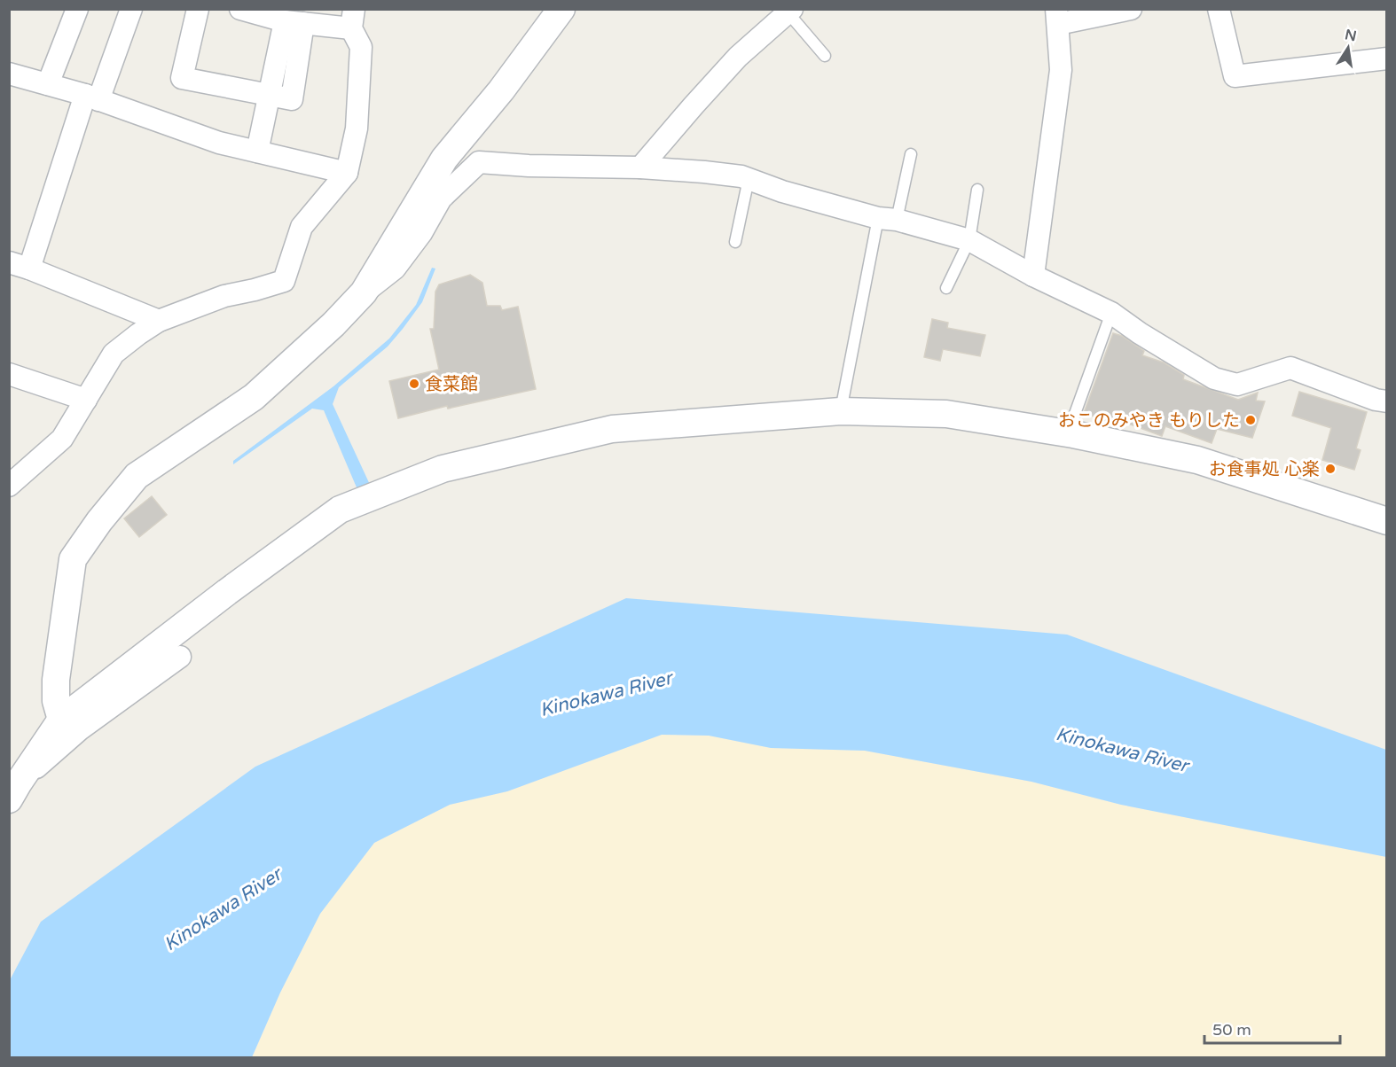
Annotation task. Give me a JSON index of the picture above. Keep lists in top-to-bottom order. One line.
{"water":["Kinokawa River"],"places":["食菜館","おこのみやき もりした","お食事処 心楽"],"scale_bar":"50 m","north":"top"}
